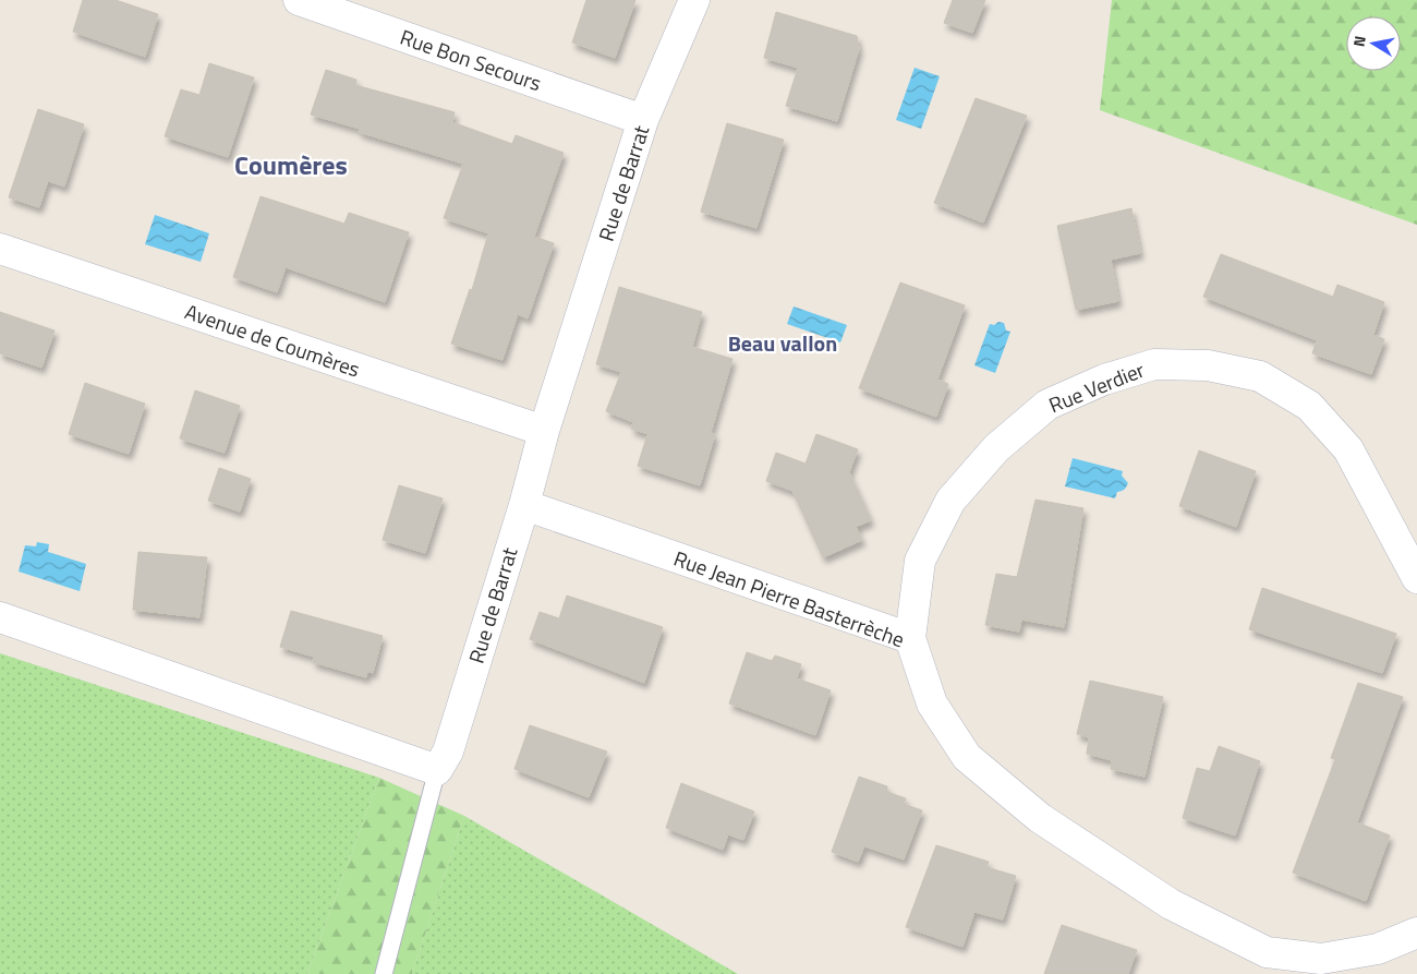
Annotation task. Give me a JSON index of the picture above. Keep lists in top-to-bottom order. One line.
{"streets":{"street":["Rue Bon Secours","Rue de Barrat","Avenue de Coumères","Rue Verdier","Rue Jean Pierre Basterrèche"]},"crossings":[["Rue Bon Secours","Rue de Barrat"],["Rue de Barrat","Avenue de Coumères"],["Rue de Barrat","Rue Jean Pierre Basterrèche"],["Rue Verdier","Rue Jean Pierre Basterrèche"]],"districts":["Coumères","Beau vallon"],"north":"left"}
